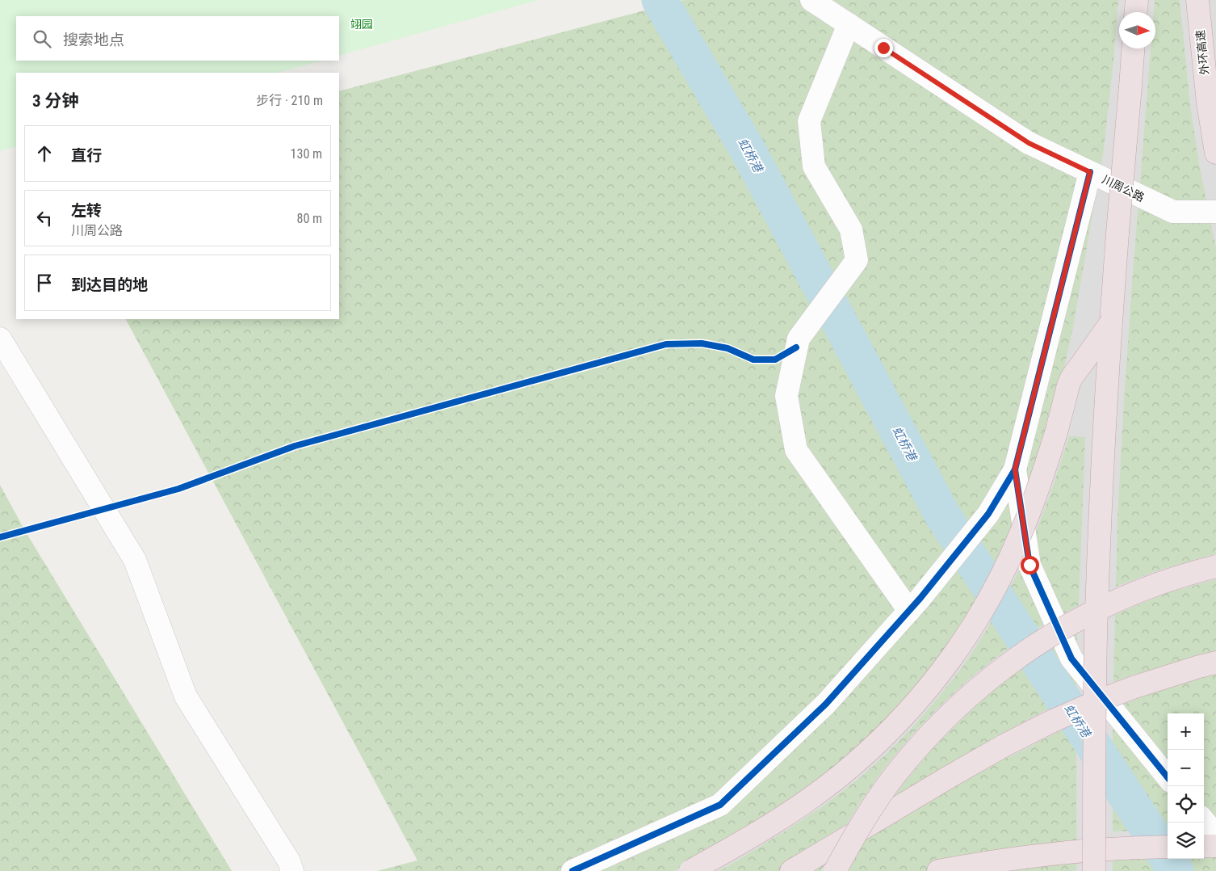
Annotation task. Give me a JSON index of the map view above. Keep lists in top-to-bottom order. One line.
{"streets":{"highway":["外环高速"],"street":["川周公路"]},"water":["虹桥港"],"parks":["翊园"],"north":"right","page":{"search":"搜索地点","heading":["3 分钟","步行 · 210 m"],"list":[["直行","130 m"],["左转","川周公路","80 m"],"到达目的地"],"map_buttons":["+","−"]}}
